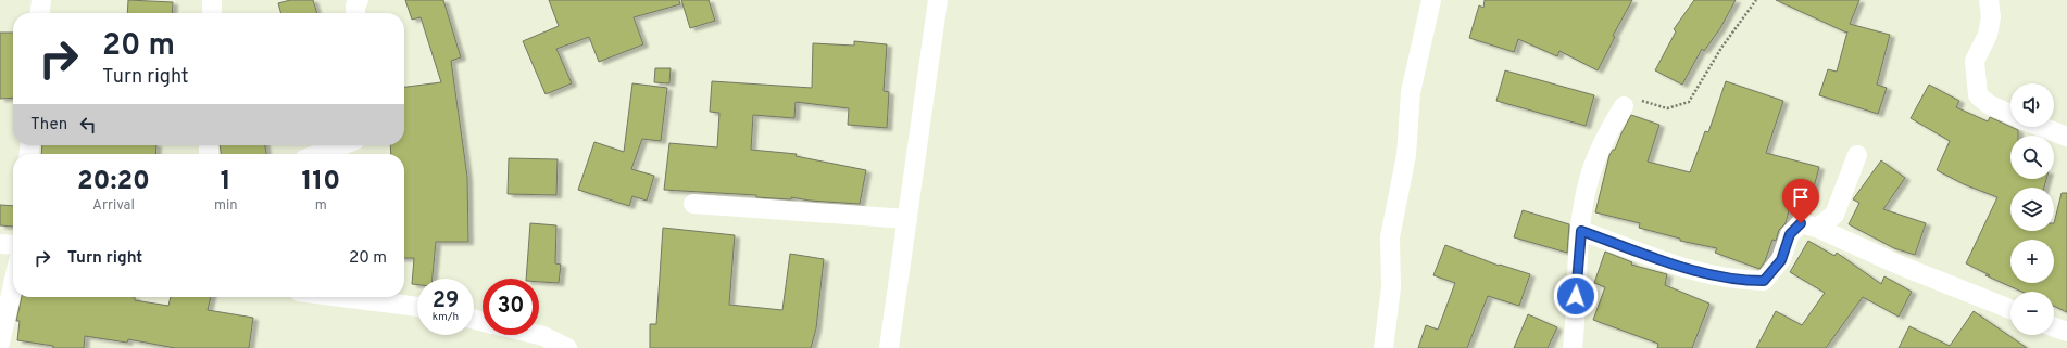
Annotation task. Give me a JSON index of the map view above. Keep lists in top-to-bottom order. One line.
{"page":{"turn":["20 m","Turn right"],"map_buttons":["+","−"],"then":"Then","eta":["20:20","Arrival","1","min","110","m"],"list":[{"name":"Turn right","value":"20 m"}],"speed":"29 km/h","limit":"30"}}
